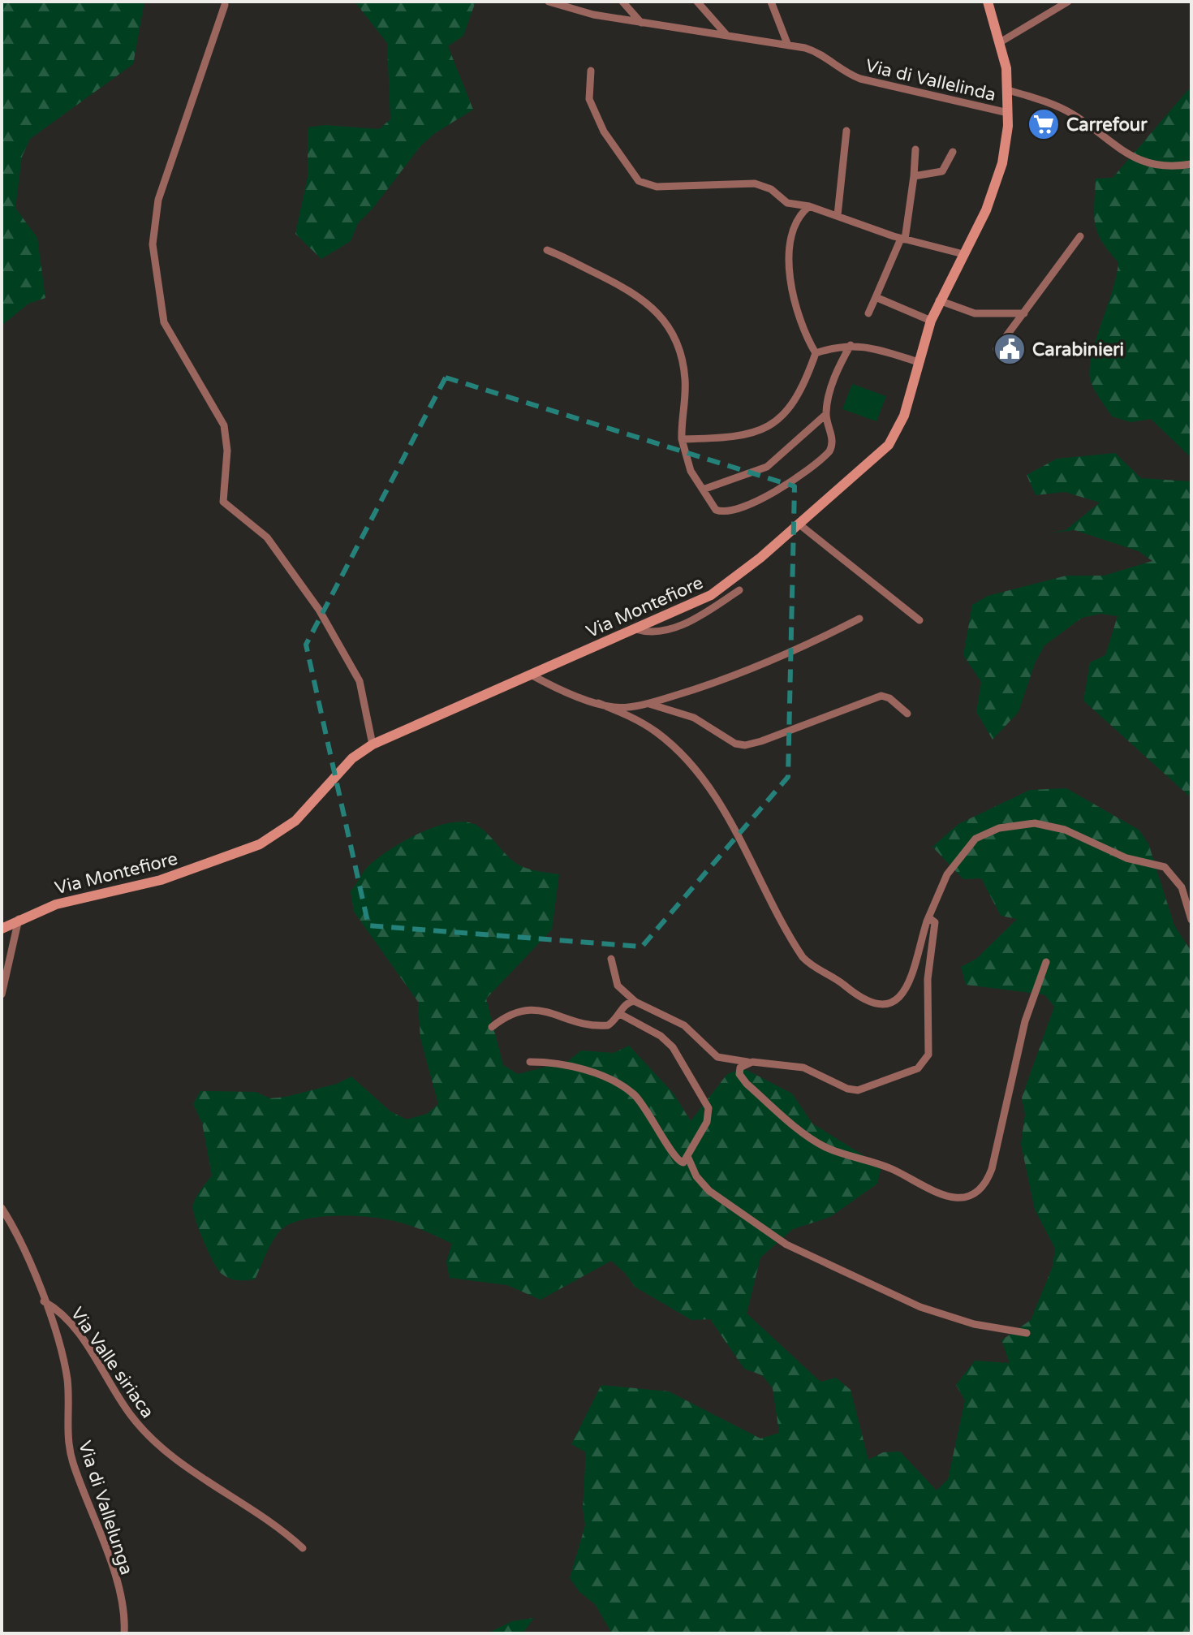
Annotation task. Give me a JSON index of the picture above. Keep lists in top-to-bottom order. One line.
{"streets":{"main road":["Via Montefiore"],"street":["Via di Vallelinda","Via Valle siriaca","Via di Vallelunga"]},"crossings":[["Via di Vallelinda","Via Montefiore"],["Via Valle siriaca","Via di Vallelunga"]],"places":{"supermarket":["Carrefour"],"public building":["Carabinieri"]}}
